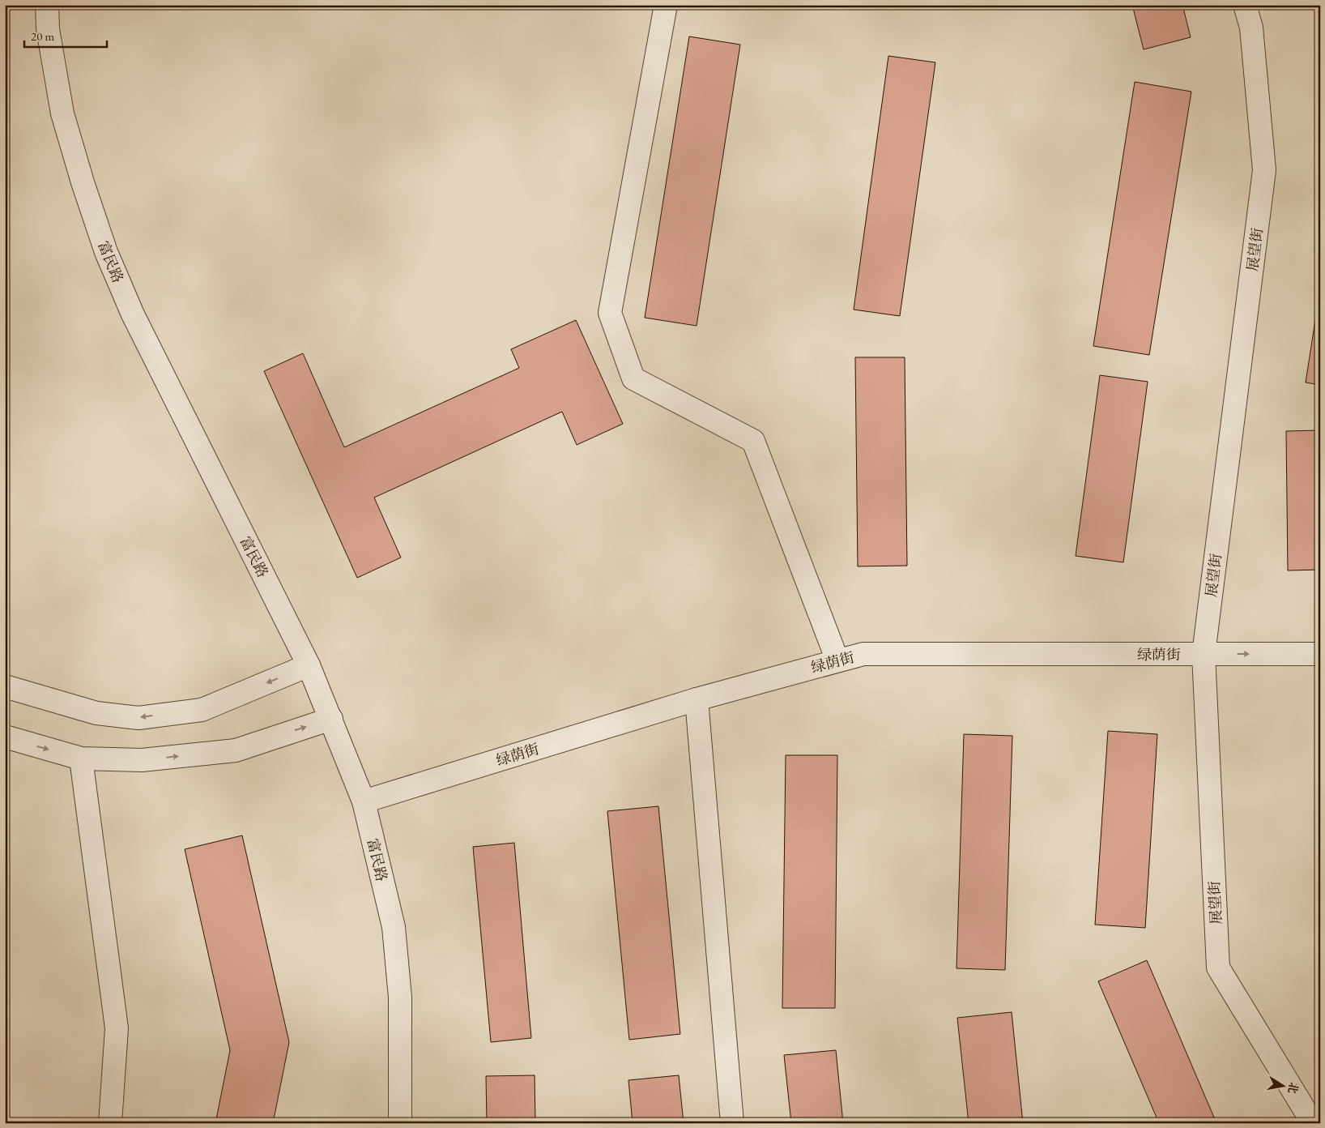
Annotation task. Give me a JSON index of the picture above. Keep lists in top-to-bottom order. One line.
{"streets":{"street":["展望街","富民路","绿荫街"]},"crossings":[["展望街","绿荫街"],["富民路","绿荫街"]],"scale_bar":"20 m","north":"right"}
